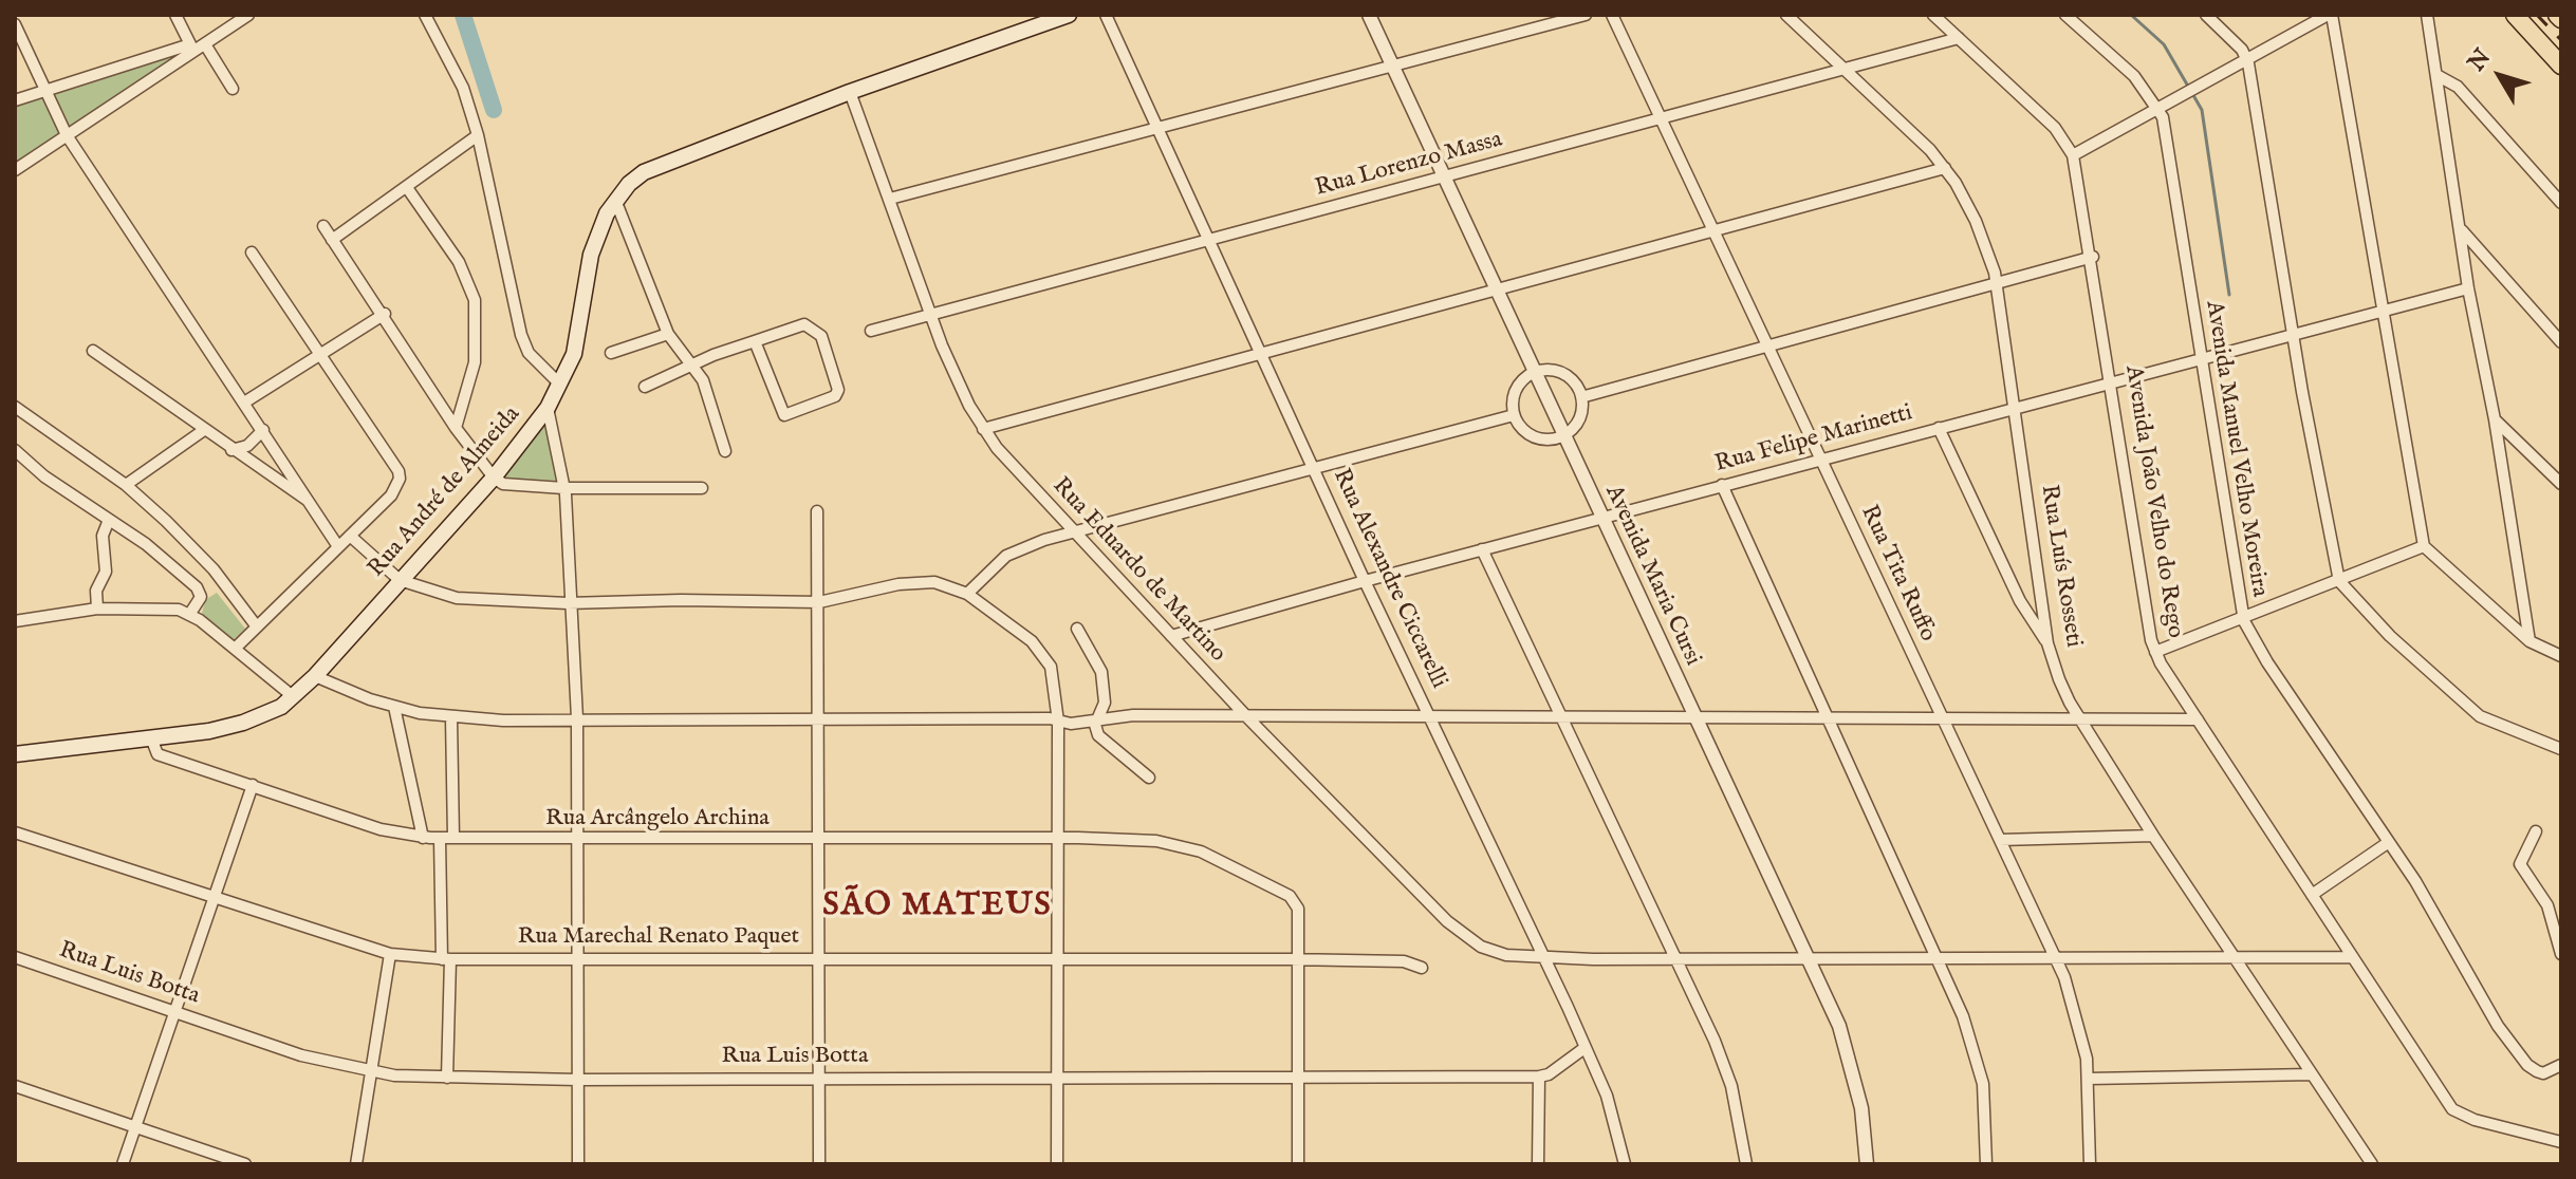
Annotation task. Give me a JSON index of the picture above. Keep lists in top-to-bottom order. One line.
{"streets":{"main road":["Rua André de Almeida"],"street":["Rua Lorenzo Massa","Rua Felipe Marinetti","Avenida Manuel Velho Moreira","Avenida João Velho do Rego","Rua Luís Rosseti","Rua Eduardo de Martino","Rua Tita Ruffo","Avenida Maria Cursi","Rua Alexandre Ciccarelli","Rua Arcângelo Archina","Rua Marechal Renato Paquet","Rua Luis Botta"]},"crossings":[["Rua Lorenzo Massa","Avenida João Velho do Rego"],["Rua Lorenzo Massa","Rua Luís Rosseti"],["Rua Lorenzo Massa","Rua Eduardo de Martino"],["Rua Lorenzo Massa","Rua Tita Ruffo"],["Rua Lorenzo Massa","Avenida Maria Cursi"],["Rua Lorenzo Massa","Rua Alexandre Ciccarelli"],["Rua Felipe Marinetti","Avenida Manuel Velho Moreira"],["Rua Felipe Marinetti","Avenida João Velho do Rego"],["Rua Felipe Marinetti","Rua Luís Rosseti"],["Rua Felipe Marinetti","Rua Eduardo de Martino"],["Rua Felipe Marinetti","Rua Tita Ruffo"],["Rua Felipe Marinetti","Avenida Maria Cursi"],["Rua Felipe Marinetti","Rua Alexandre Ciccarelli"],["Rua André de Almeida","Rua Eduardo de Martino"],["Rua André de Almeida","Rua Arcângelo Archina"],["Avenida João Velho do Rego","Rua Eduardo de Martino"],["Rua Luís Rosseti","Rua Eduardo de Martino"],["Rua Eduardo de Martino","Rua Tita Ruffo"],["Rua Eduardo de Martino","Avenida Maria Cursi"],["Rua Eduardo de Martino","Rua Alexandre Ciccarelli"],["Rua Arcângelo Archina","Rua Marechal Renato Paquet"]],"districts":["SÃO MATEUS"],"north":"top left"}
